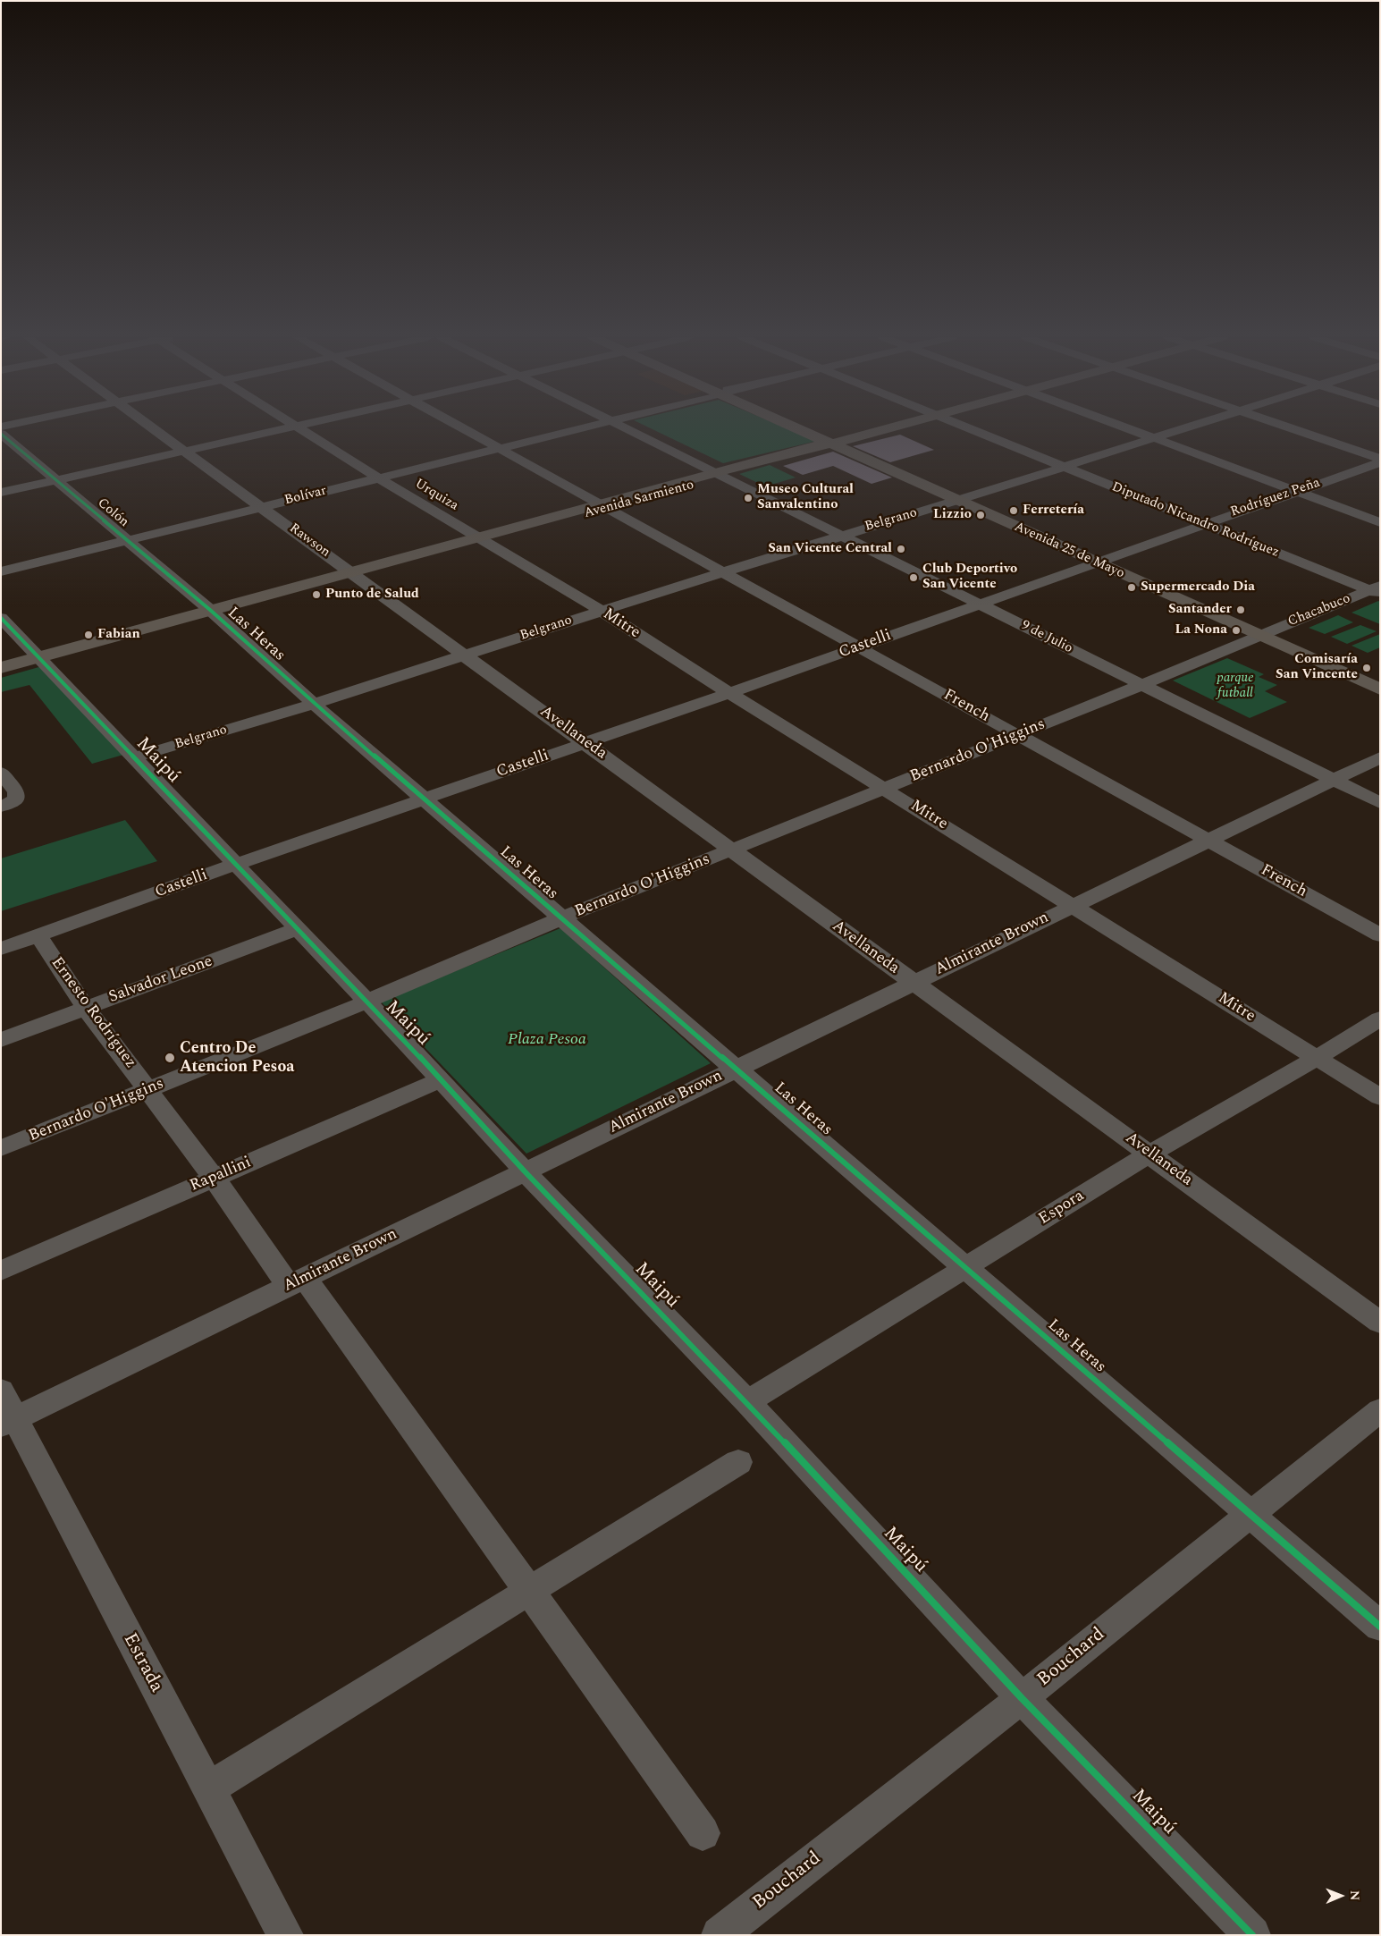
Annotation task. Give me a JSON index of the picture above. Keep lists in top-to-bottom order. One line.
{"streets":{"main road":["Avenida Sarmiento","Avenida 25 de Mayo"],"street":["Urquiza","Bolívar","Rodríguez Peña","Colón","Belgrano","Diputado Nicandro Rodríguez","Rawson","Chacabuco","Mitre","Las Heras","9 de Julio","Castelli","French","Avellaneda","Bernardo O'Higgins","Maipú","Almirante Brown","Salvador Leone","Ernesto Rodríguez","Rapallini","Espora","Bouchard","Estrada"]},"crossings":[["Urquiza","Bolívar"],["Urquiza","Avenida Sarmiento"],["Urquiza","Mitre"],["Bolívar","Colón"],["Bolívar","Rawson"],["Bolívar","French"],["Rodríguez Peña","Diputado Nicandro Rodríguez"],["Rodríguez Peña","Avenida 25 de Mayo"],["Rodríguez Peña","Castelli"],["Avenida Sarmiento","Colón"],["Avenida Sarmiento","Rawson"],["Avenida Sarmiento","Avenida 25 de Mayo"],["Avenida Sarmiento","Mitre"],["Avenida Sarmiento","Las Heras"],["Avenida Sarmiento","9 de Julio"],["Avenida Sarmiento","French"],["Avenida Sarmiento","Avellaneda"],["Avenida Sarmiento","Maipú"],["Colón","Las Heras"],["Belgrano","Diputado Nicandro Rodríguez"],["Belgrano","Avenida 25 de Mayo"],["Belgrano","Mitre"],["Belgrano","Las Heras"],["Belgrano","9 de Julio"],["Belgrano","French"],["Belgrano","Avellaneda"],["Belgrano","Maipú"],["Diputado Nicandro Rodríguez","Chacabuco"],["Rawson","Avellaneda"],["Avenida 25 de Mayo","Chacabuco"],["Avenida 25 de Mayo","Castelli"],["Avenida 25 de Mayo","Bernardo O'Higgins"],["Chacabuco","Bernardo O'Higgins"],["Mitre","Castelli"],["Mitre","Bernardo O'Higgins"],["Mitre","Almirante Brown"],["Mitre","Espora"],["Las Heras","Castelli"],["Las Heras","Bernardo O'Higgins"],["Las Heras","Almirante Brown"],["Las Heras","Espora"],["Las Heras","Bouchard"],["9 de Julio","Castelli"],["9 de Julio","Bernardo O'Higgins"],["9 de Julio","Almirante Brown"],["Castelli","French"],["Castelli","Avellaneda"],["Castelli","Maipú"],["Castelli","Ernesto Rodríguez"],["French","Bernardo O'Higgins"],["French","Almirante Brown"],["Avellaneda","Bernardo O'Higgins"],["Avellaneda","Almirante Brown"],["Avellaneda","Espora"],["Bernardo O'Higgins","Maipú"],["Bernardo O'Higgins","Ernesto Rodríguez"],["Maipú","Almirante Brown"],["Maipú","Salvador Leone"],["Maipú","Rapallini"],["Maipú","Espora"],["Maipú","Bouchard"],["Almirante Brown","Ernesto Rodríguez"],["Almirante Brown","Estrada"],["Salvador Leone","Ernesto Rodríguez"],["Ernesto Rodríguez","Rapallini"]],"parks":["parque futball","Plaza Pesoa"],"places":["Museo Cultural Sanvalentino","Ferretería","Lizzio","San Vicente Central","Club Deportivo San Vicente","Supermercado Dia","Punto de Salud","Santander","La Nona","Fabian","Comisaría San Vincente","Centro De Atencion Pesoa"],"north":"right"}
